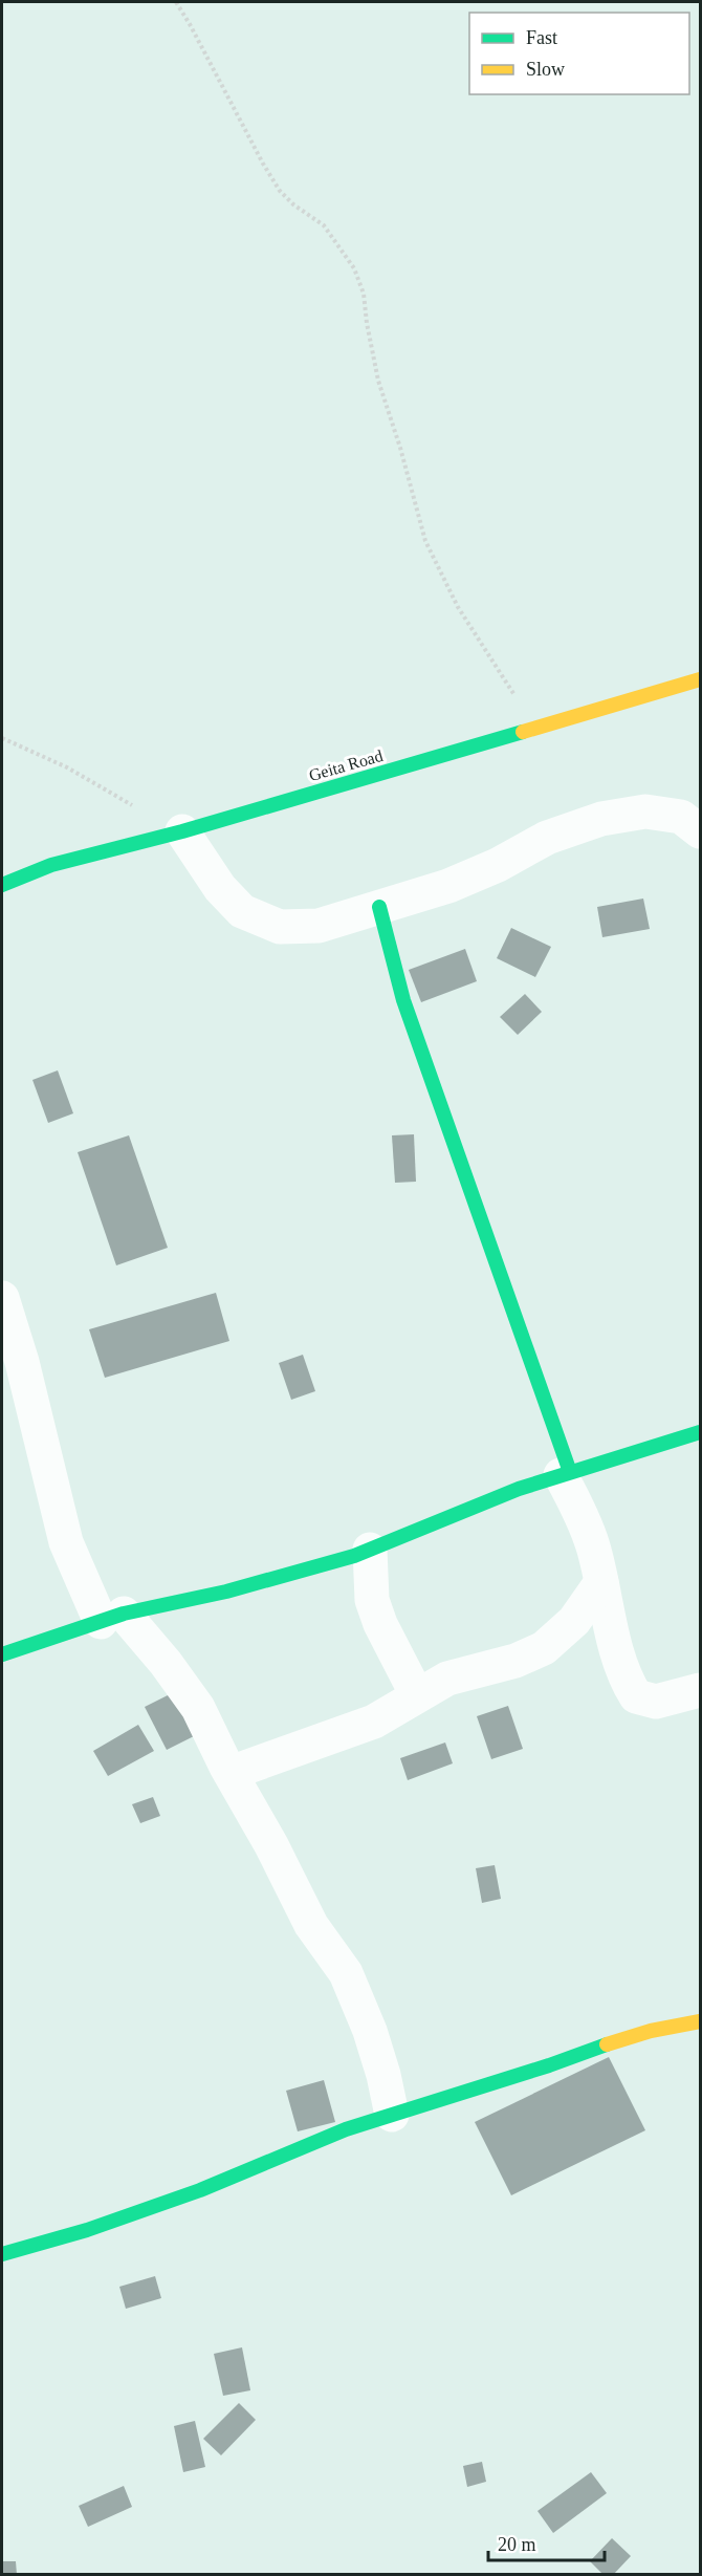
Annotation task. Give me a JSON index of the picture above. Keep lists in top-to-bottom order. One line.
{"streets":{"main road":["Geita Road"]},"legend":["Fast","Slow"],"scale_bar":"20 m"}
